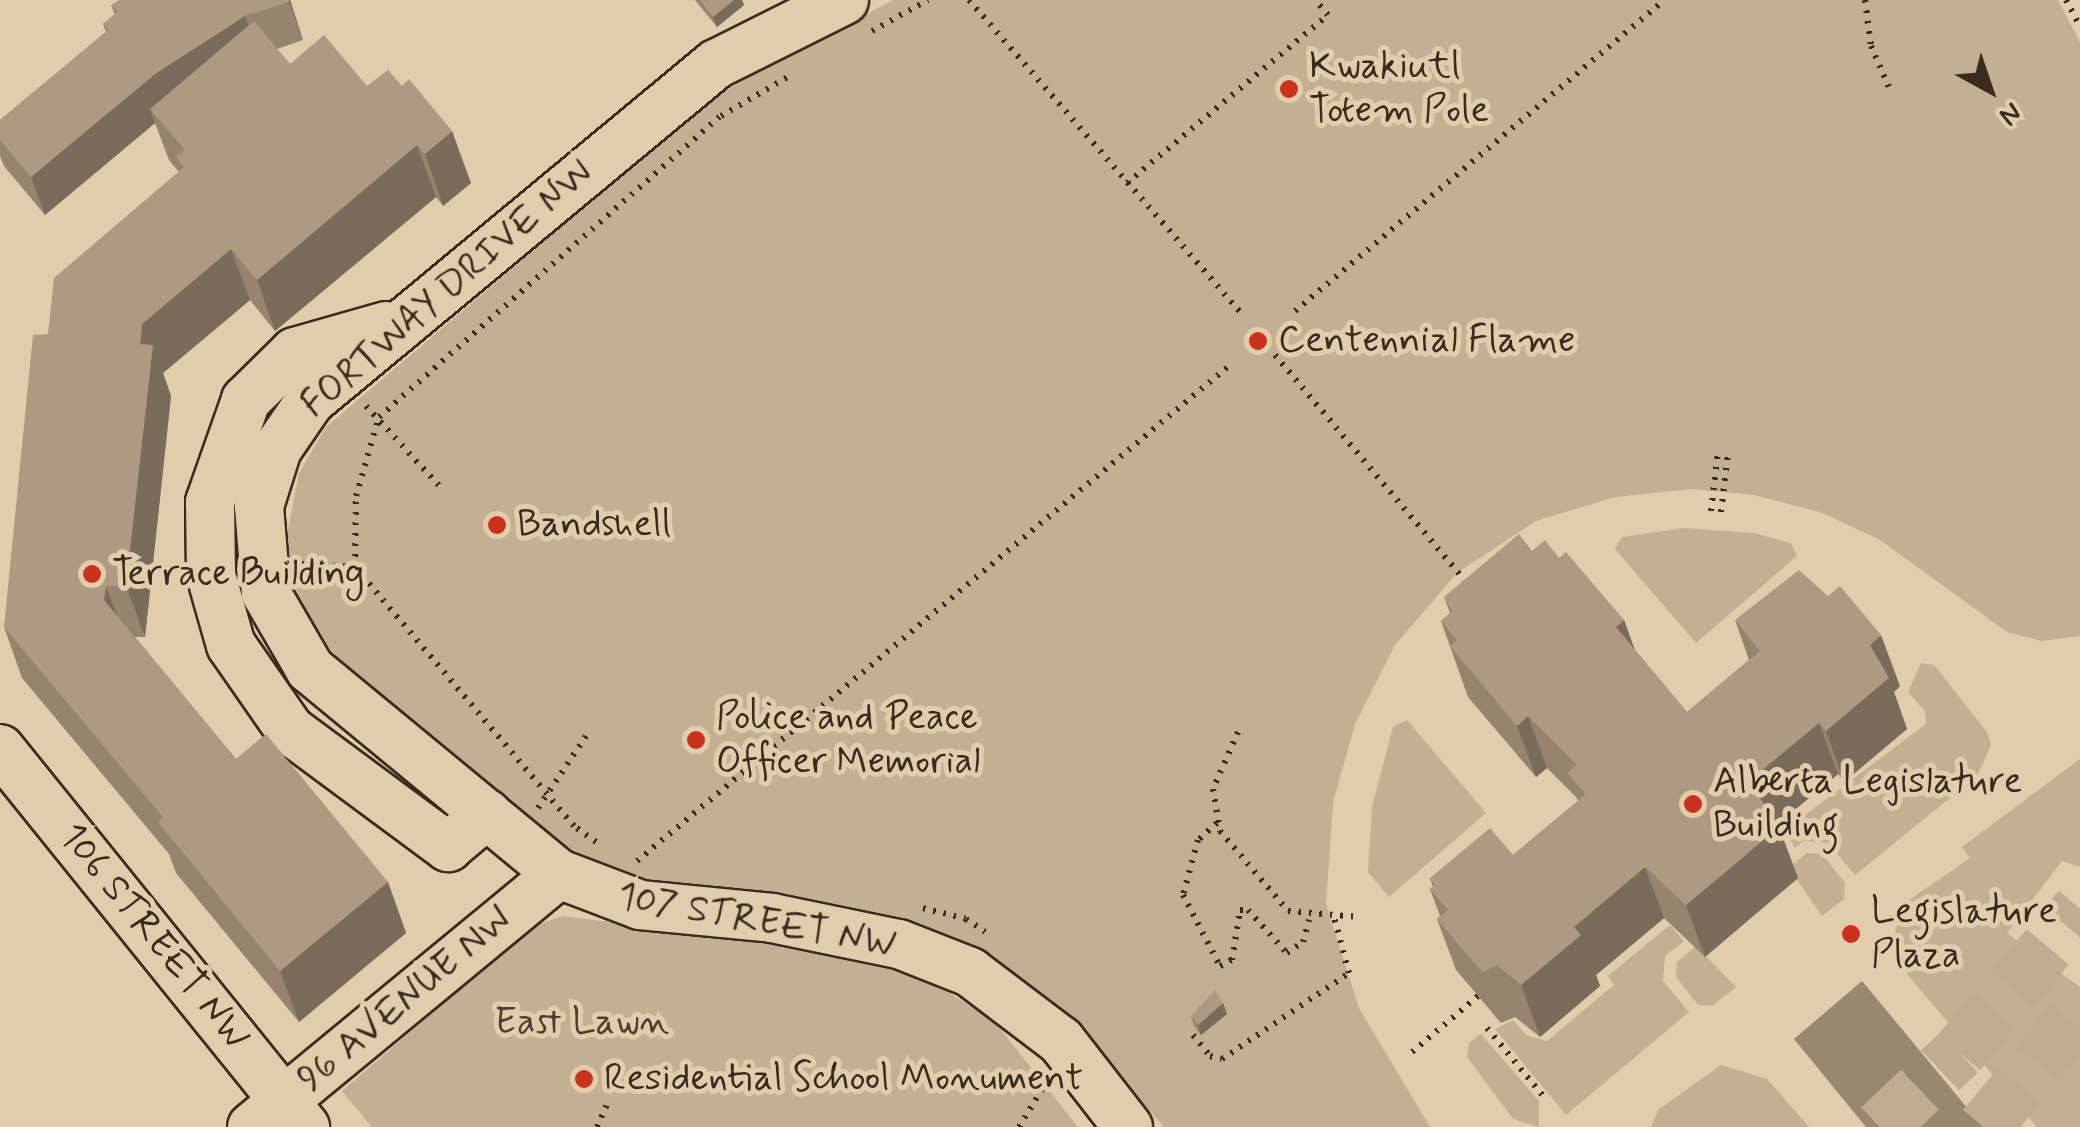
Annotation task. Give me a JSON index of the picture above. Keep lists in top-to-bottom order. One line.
{"streets":{"street":["FORTWAY DRIVE NW","107 STREET NW","106 STREET NW","96 AVENUE NW"]},"crossings":[["FORTWAY DRIVE NW","107 STREET NW"],["FORTWAY DRIVE NW","96 AVENUE NW"],["107 STREET NW","96 AVENUE NW"],["106 STREET NW","96 AVENUE NW"]],"parks":["East Lawn"],"places":["Kwakiutl Totem Pole","Centennial Flame","Bandshell","Terrace Building","Police and Peace Officer Memorial","Alberta Legislature Building","Legislature Plaza","Residential School Monument"],"north":"bottom right"}
